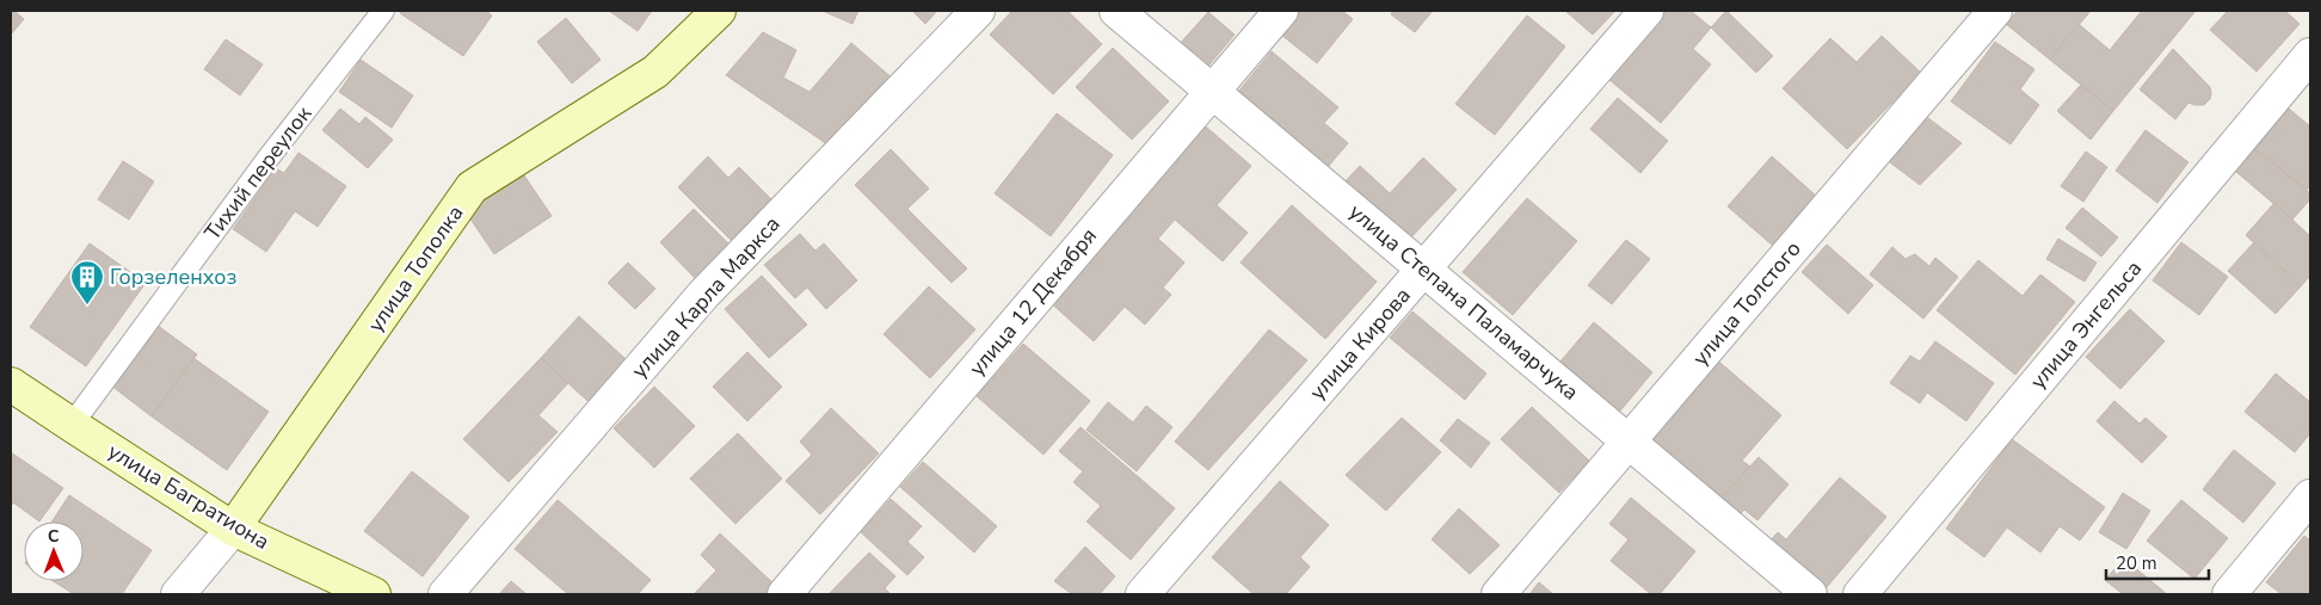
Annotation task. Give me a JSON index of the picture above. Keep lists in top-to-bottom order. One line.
{"streets":{"street":["улица Тополка","улица Карла Маркса","улица 12 Декабря","улица Степана Паламарчука","улица Толстого","улица Энгельса","улица Кирова","улица Багратиона"],"lane":["Тихий переулок"]},"crossings":[["Тихий переулок","улица Багратиона"],["улица Тополка","улица Багратиона"],["улица 12 Декабря","улица Степана Паламарчука"],["улица Степана Паламарчука","улица Толстого"],["улица Степана Паламарчука","улица Кирова"]],"places":{"building":["Горзеленхоз"]},"scale_bar":"20 m","north":"top"}
